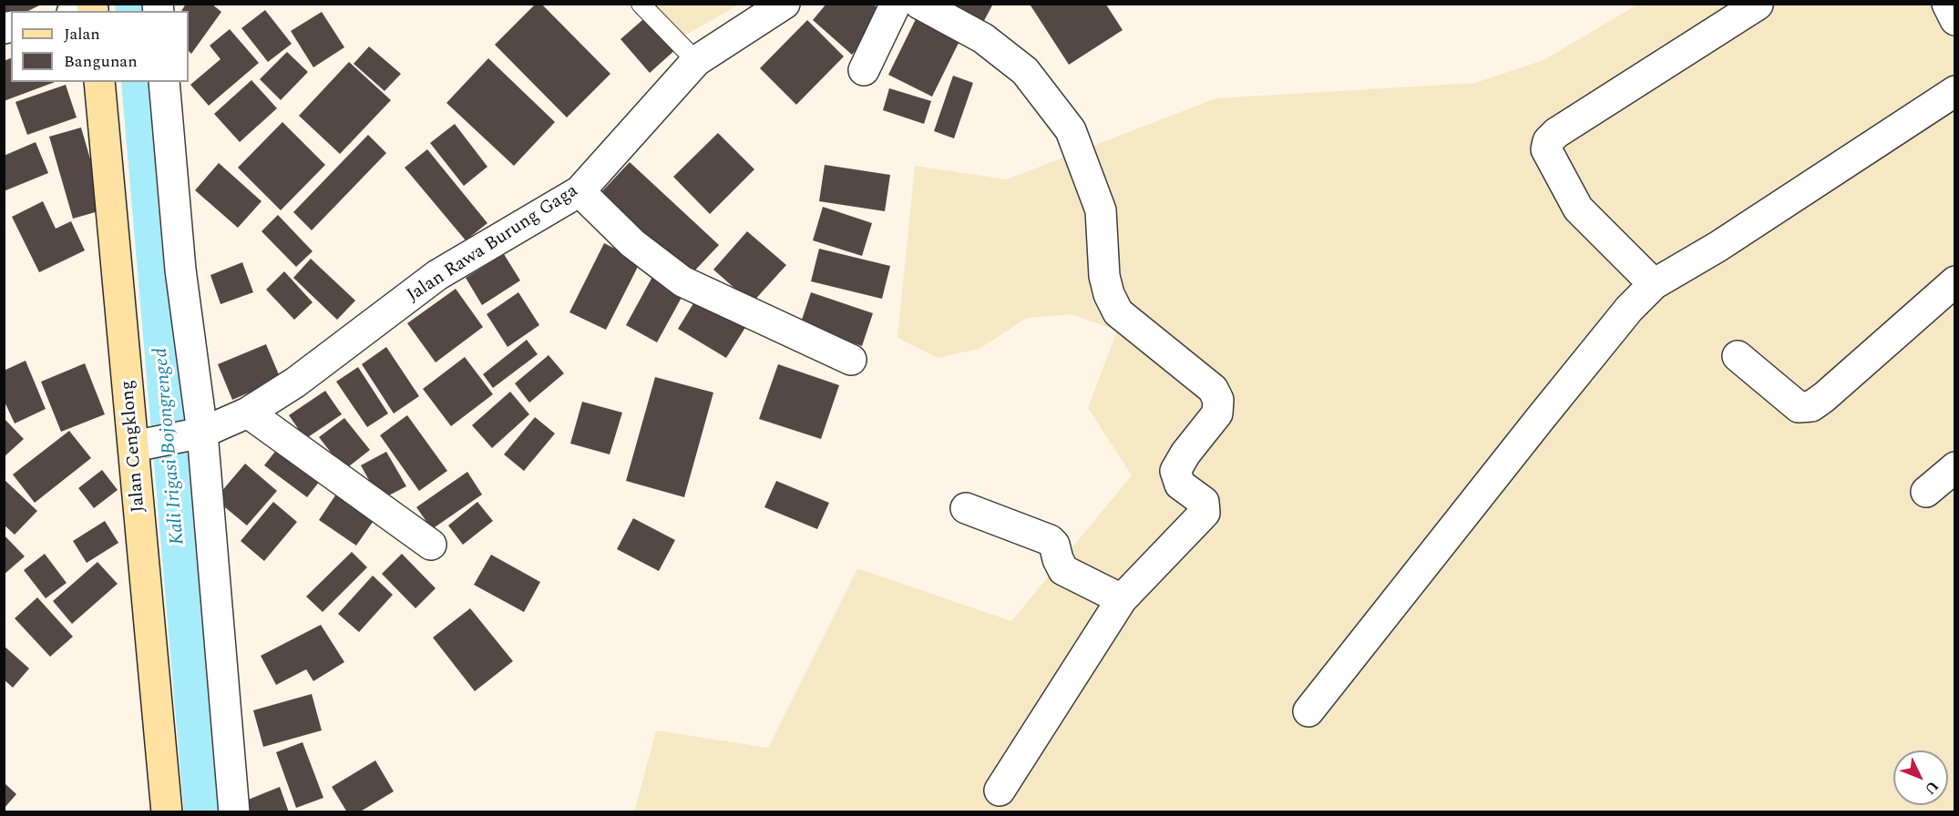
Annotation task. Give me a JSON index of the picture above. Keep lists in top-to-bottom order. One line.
{"streets":{"main road":["Jalan Cengklong"],"street":["Jalan Rawa Burung Gaga"]},"crossings":[["Jalan Rawa Burung Gaga","Jalan Cengklong"]],"water":["Kali Irigasi Bojongrenged"],"legend":["Jalan","Bangunan"],"north":"bottom right"}
